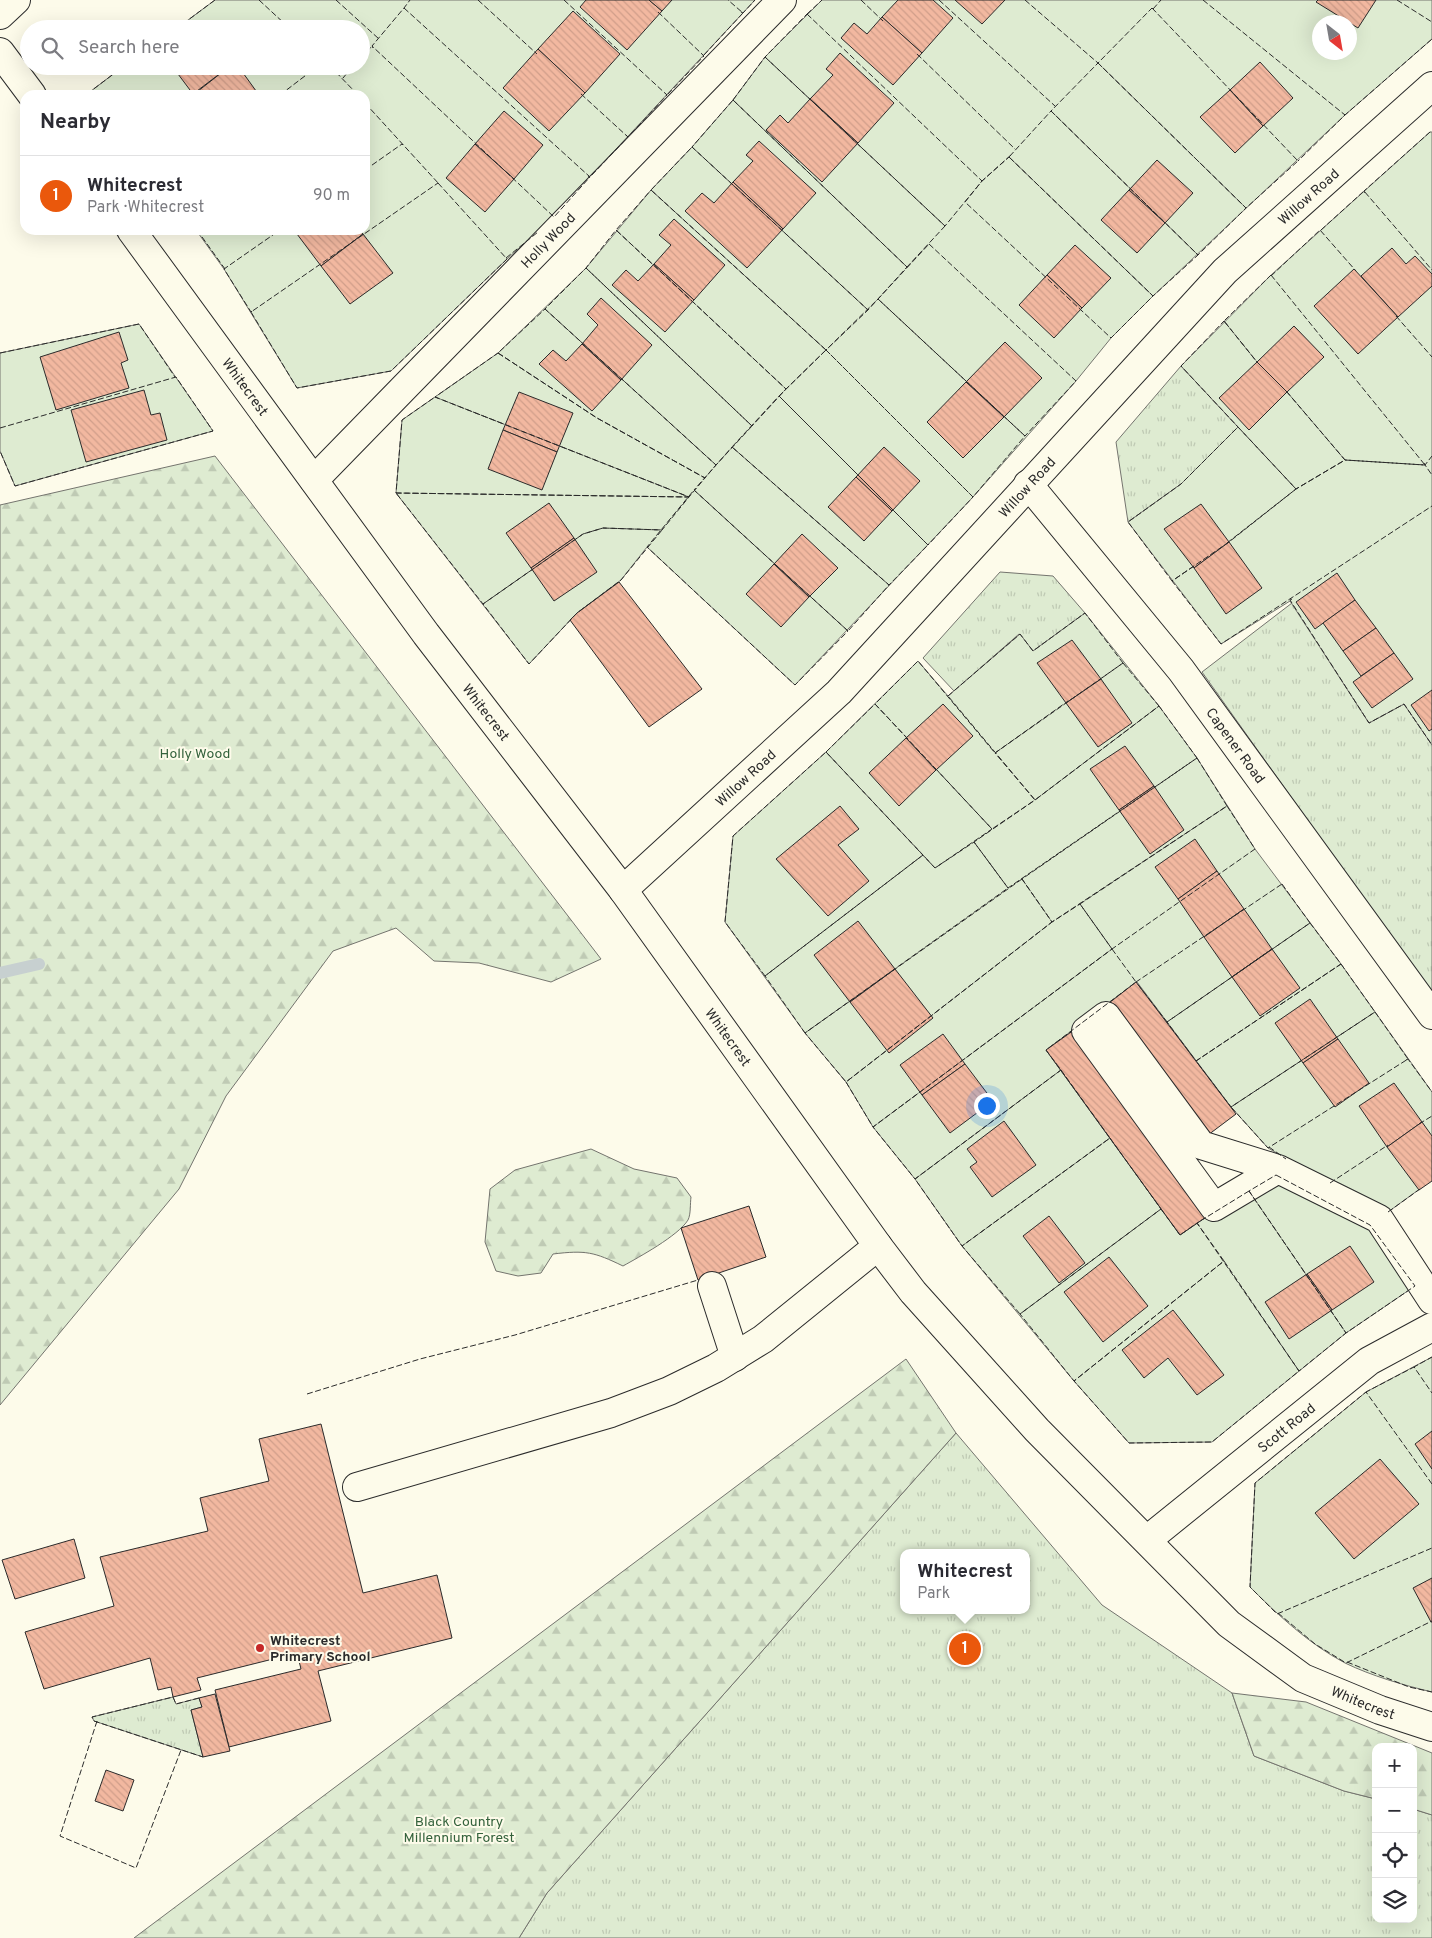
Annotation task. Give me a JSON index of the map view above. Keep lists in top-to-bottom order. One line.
{"streets":{"street":["Willow Road","Holly Wood","Whitecrest","Capener Road","Scott Road"]},"crossings":[["Willow Road","Whitecrest"],["Willow Road","Capener Road"],["Holly Wood","Whitecrest"],["Whitecrest","Scott Road"]],"parks":["Holly Wood","Black Country Millennium Forest"],"places":["Whitecrest Primary School"],"north":"bottom right","page":{"search":"Search here","heading":"Nearby","list":[{"mark":"1","name":"Whitecrest","note":"Park · Whitecrest","value":"90 m"}],"popup":["Whitecrest","Park"],"pins":"1","map_buttons":["+","−"]}}
